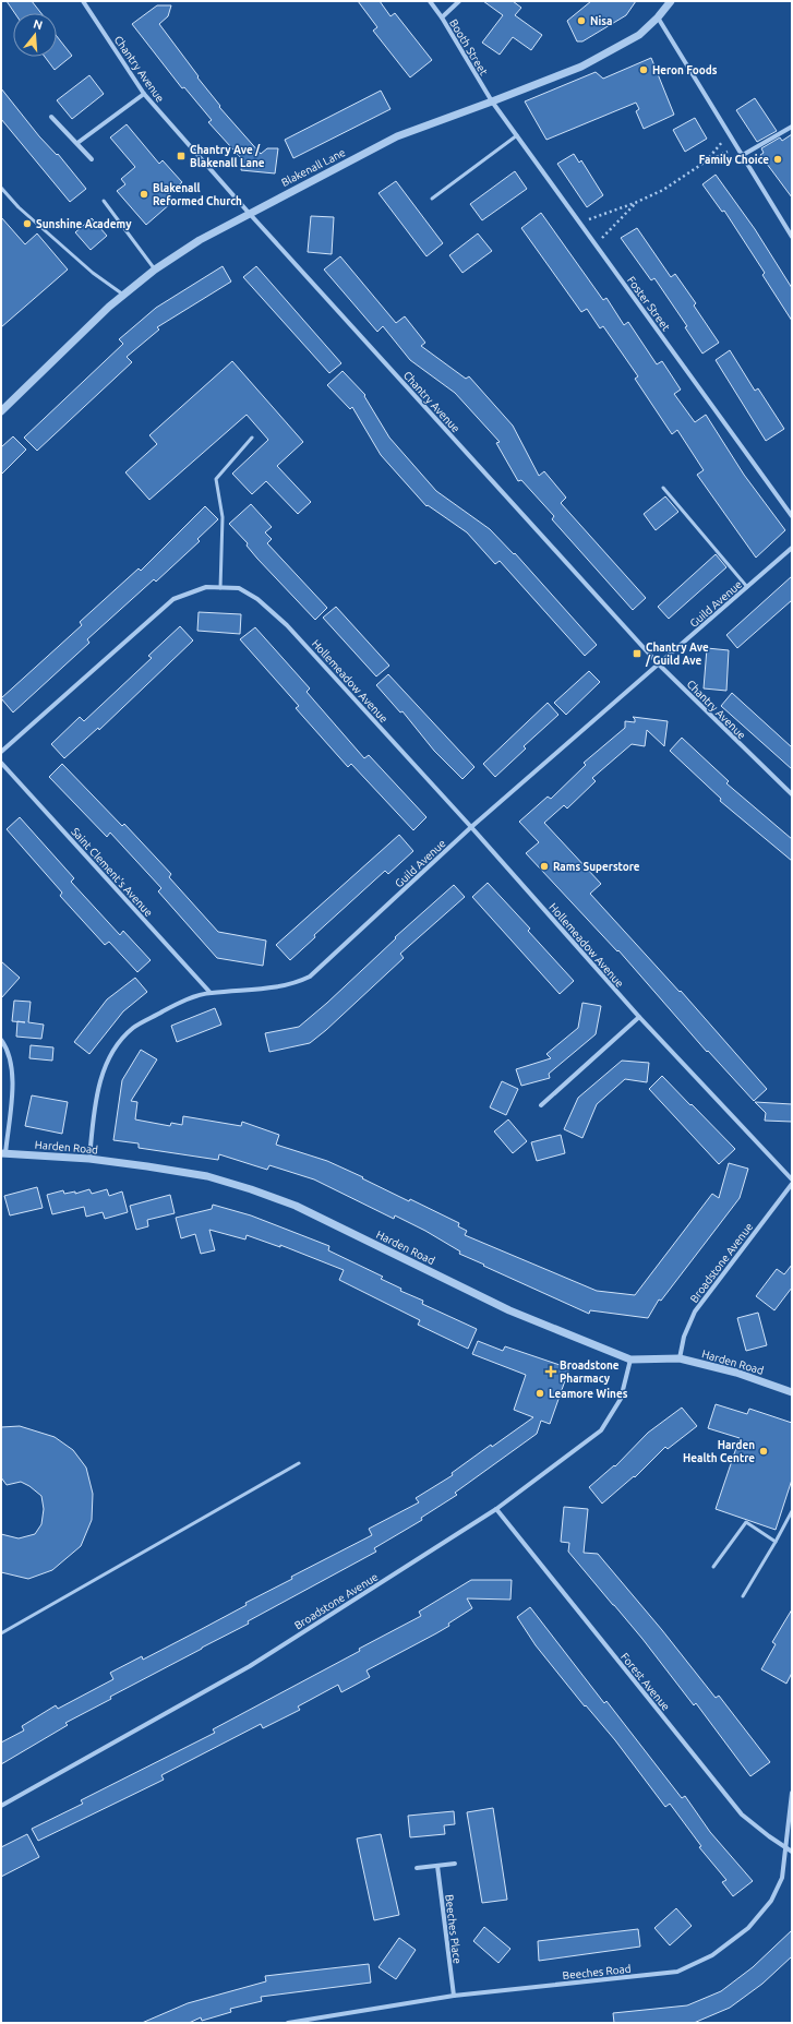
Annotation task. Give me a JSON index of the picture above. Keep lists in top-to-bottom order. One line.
{"streets":{"street":["Booth Street","Chantry Avenue","Blakenall Lane","Foster Street","Guild Avenue","Hollemeadow Avenue","Saint Clement's Avenue","Harden Road","Broadstone Avenue","Forest Avenue","Beeches Place","Beeches Road"]},"crossings":[["Booth Street","Blakenall Lane"],["Booth Street","Foster Street"],["Chantry Avenue","Blakenall Lane"],["Chantry Avenue","Guild Avenue"],["Blakenall Lane","Foster Street"],["Guild Avenue","Hollemeadow Avenue"],["Guild Avenue","Saint Clement's Avenue"],["Guild Avenue","Harden Road"],["Harden Road","Broadstone Avenue"],["Broadstone Avenue","Forest Avenue"],["Forest Avenue","Beeches Road"],["Beeches Place","Beeches Road"]],"places":{"other":["Nisa","Heron Foods","Family Choice","Blakenall Reformed Church","Sunshine Academy","Rams Superstore","Leamore Wines","Harden Health Centre"],"transit":["Chantry Ave / Blakenall Lane","Chantry Ave / Guild Ave"],"health":["Broadstone Pharmacy"]},"north":"top"}
